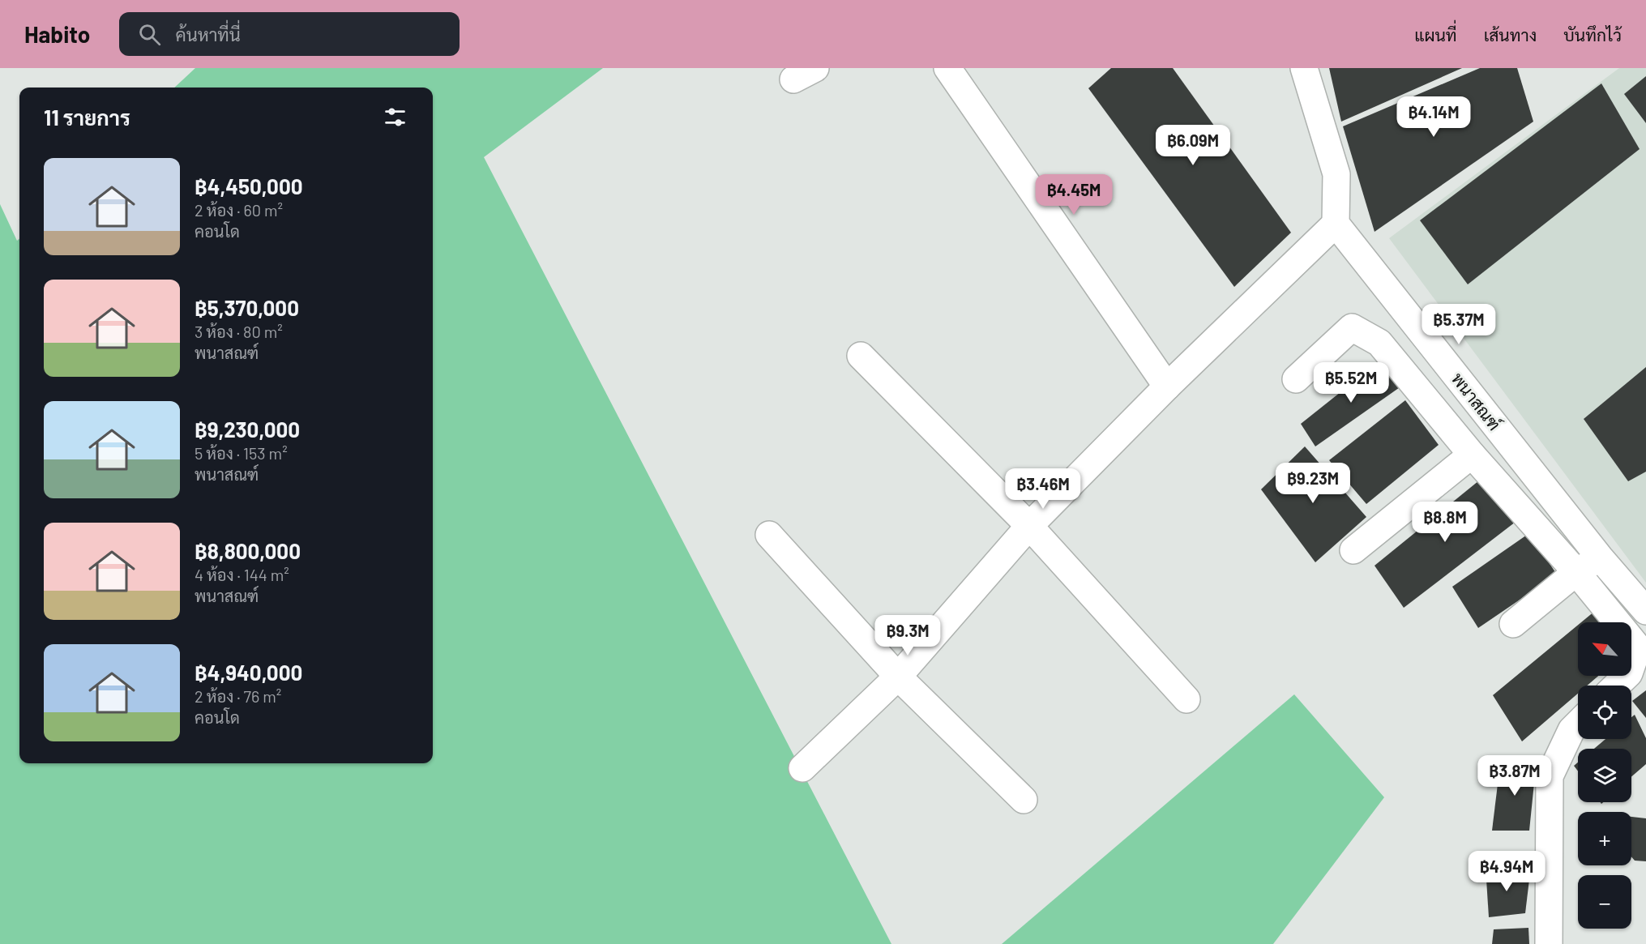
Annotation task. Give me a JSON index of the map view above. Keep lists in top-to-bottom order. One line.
{"streets":{"street":["พนาสณฑ์"]},"north":"top left","page":{"header":"Habito","search":"ค้นหาที่นี่","nav":["แผนที่","เส้นทาง","บันทึกไว้"],"heading":"11 รายการ","price":["฿4.14M","฿6.09M","฿4.45M","฿5.37M","฿5.52M","฿9.23M","฿3.46M","฿8.8M","฿9.3M","฿3.87M","฿4.94M"],"list":[{"name":"฿4,450,000","note":"2 ห้อง · 60 m² · คอนโด"},{"name":"฿5,370,000","note":"3 ห้อง · 80 m² · พนาสณฑ์"},{"name":"฿9,230,000","note":"5 ห้อง · 153 m² · พนาสณฑ์"},{"name":"฿8,800,000","note":"4 ห้อง · 144 m² · พนาสณฑ์"},{"name":"฿4,940,000","note":"2 ห้อง · 76 m² · คอนโด"}],"map_buttons":["+","−"]}}
